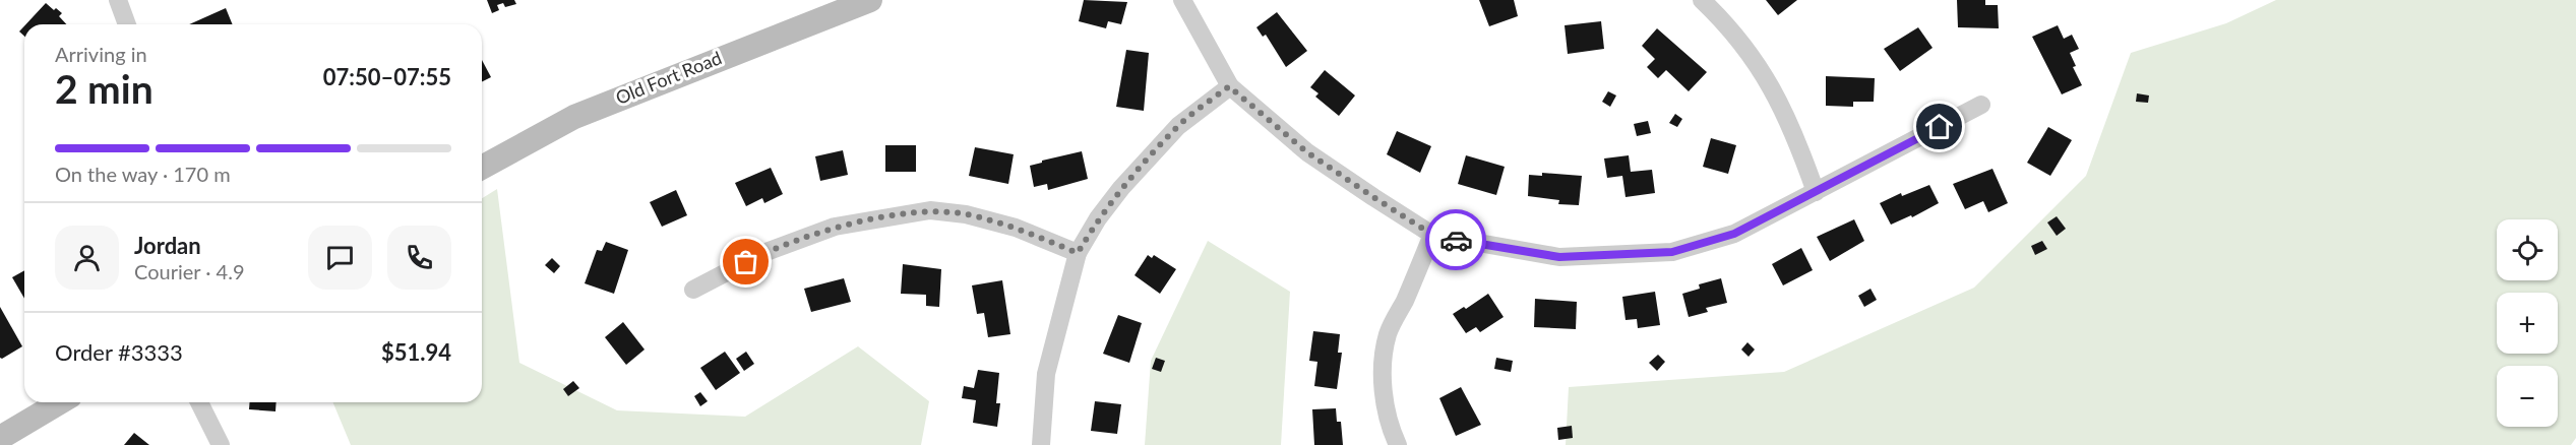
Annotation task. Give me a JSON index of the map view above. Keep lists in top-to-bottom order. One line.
{"streets":{"main road":["Old Fort Road"]},"page":{"heading":["2 min","Arriving in","07:50–07:55"],"panel":["Jordan","Courier · 4.9","Order #3333","$51.94"],"bar":"On the way · 170 m","map_buttons":["+","−"]}}
